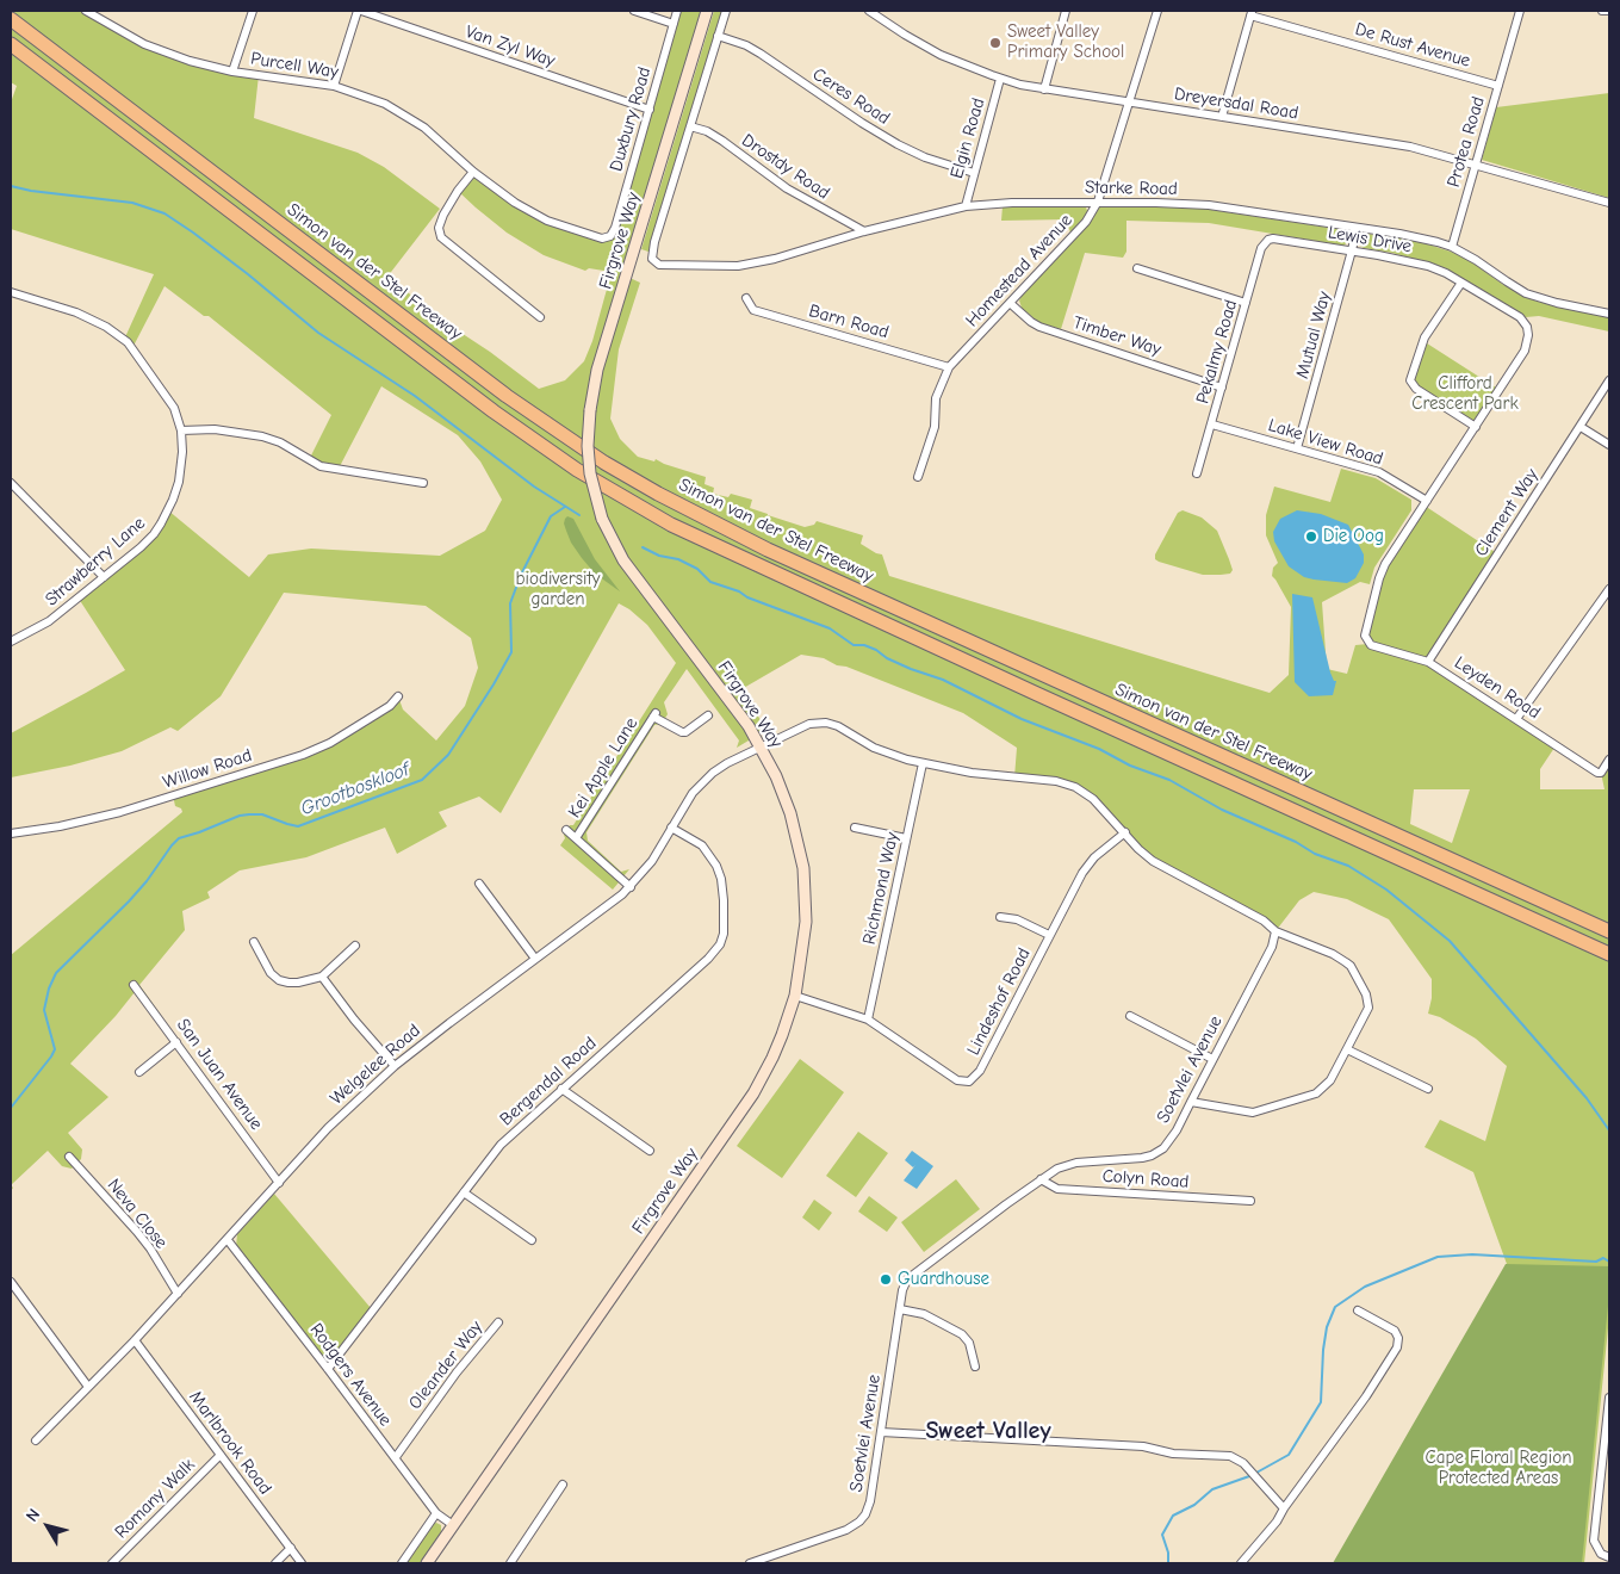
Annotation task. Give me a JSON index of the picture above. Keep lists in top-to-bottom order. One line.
{"streets":{"highway":["Simon van der Stel Freeway"],"street":["De Rust Avenue","Van Zyl Way","Purcell Way","Ceres Road","Dreyersdal Road","Duxbury Road","Elgin Road","Protea Road","Drostdy Road","Starke Road","Lewis Drive","Firgrove Way","Homestead Avenue","Barn Road","Mutual Way","Timber Way","Pekalmy Road","Lake View Road","Clement Way","Strawberry Lane","Leyden Road","Kei Apple Lane","Willow Road","Richmond Way","Lindeshof Road","Welgelee Road","Soetvlei Avenue","San Juan Avenue","Bergendal Road","Colyn Road","Neva Close","Oleander Way","Rodgers Avenue","Marlbrook Road","Romany Walk"]},"crossings":[["De Rust Avenue","Protea Road"],["Van Zyl Way","Duxbury Road"],["Purcell Way","Duxbury Road"],["Ceres Road","Elgin Road"],["Dreyersdal Road","Elgin Road"],["Dreyersdal Road","Protea Road"],["Dreyersdal Road","Homestead Avenue"],["Elgin Road","Starke Road"],["Protea Road","Starke Road"],["Drostdy Road","Starke Road"],["Starke Road","Homestead Avenue"],["Starke Road","Mutual Way"],["Lewis Drive","Mutual Way"],["Lewis Drive","Pekalmy Road"],["Firgrove Way","Lindeshof Road"],["Firgrove Way","Welgelee Road"],["Firgrove Way","Rodgers Avenue"],["Homestead Avenue","Barn Road"],["Homestead Avenue","Timber Way"],["Mutual Way","Lake View Road"],["Timber Way","Pekalmy Road"],["Pekalmy Road","Lake View Road"],["Lake View Road","Leyden Road"],["Clement Way","Leyden Road"],["Richmond Way","Lindeshof Road"],["Welgelee Road","San Juan Avenue"],["Welgelee Road","Bergendal Road"],["Welgelee Road","Neva Close"],["Welgelee Road","Rodgers Avenue"],["Welgelee Road","Marlbrook Road"],["Soetvlei Avenue","Colyn Road"],["Bergendal Road","Rodgers Avenue"],["Oleander Way","Rodgers Avenue"],["Marlbrook Road","Romany Walk"]],"districts":["Sweet Valley"],"water":["Grootboskloof"],"parks":["Clifford Crescent Park","biodiversity garden","Cape Floral Region Protected Areas"],"places":["Sweet Valley Primary School","Die Oog","Guardhouse"],"north":"top left"}
